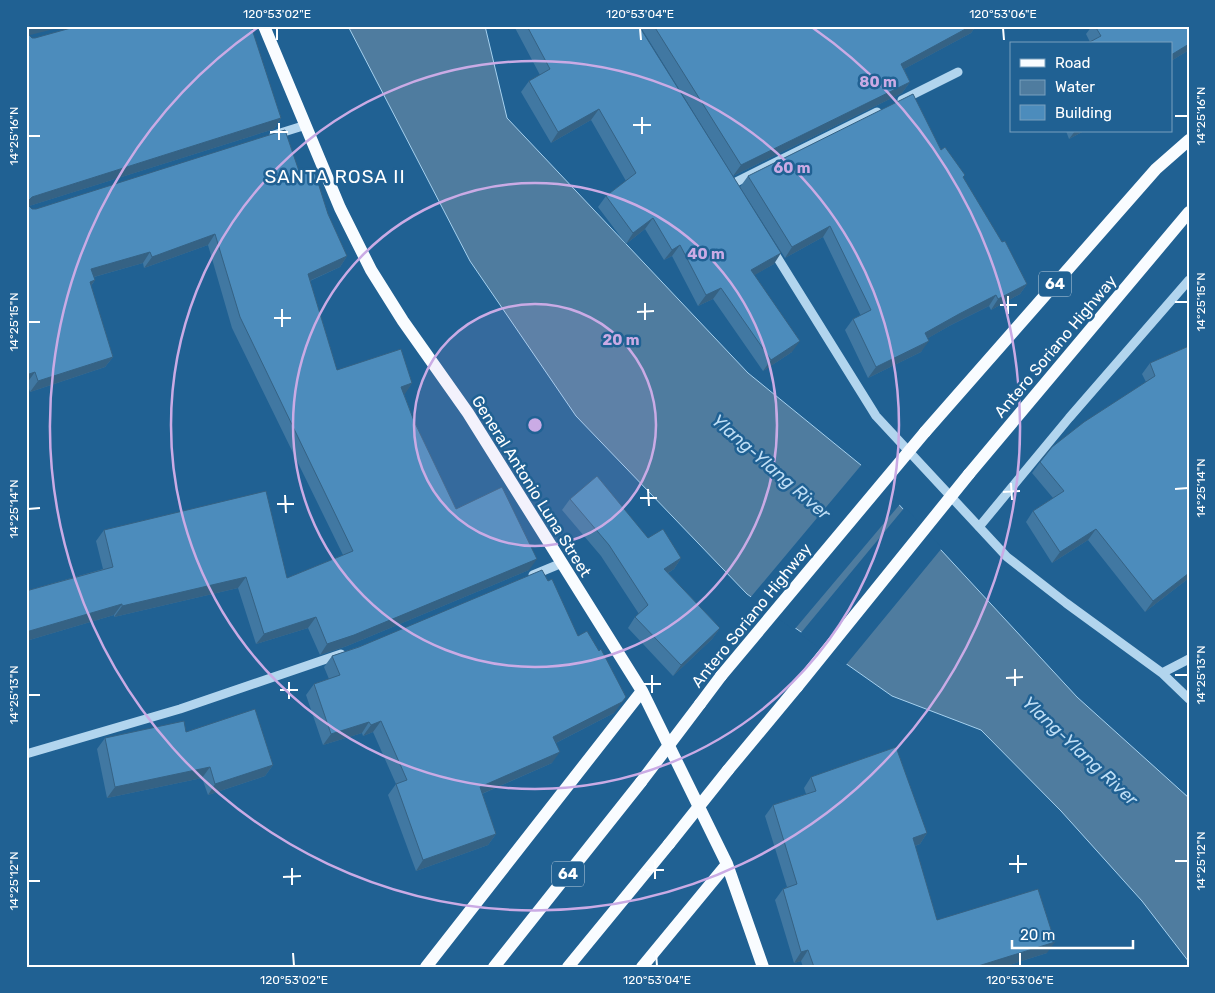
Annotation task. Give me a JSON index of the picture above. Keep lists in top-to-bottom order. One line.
{"streets":{"main road":["64","Antero Soriano Highway","General Antonio Luna Street"]},"districts":["SANTA ROSA II"],"water":["Ylang-Ylang River"],"legend":["Road","Water","Building"],"scale_bar":"20 m","coordinates":["120°53'02\"E","120°53'04\"E","120°53'06\"E","14°25'16\"N","14°25'15\"N","14°25'14\"N","14°25'13\"N","14°25'12\"N"],"rings":["80 m","60 m","40 m","20 m"]}
